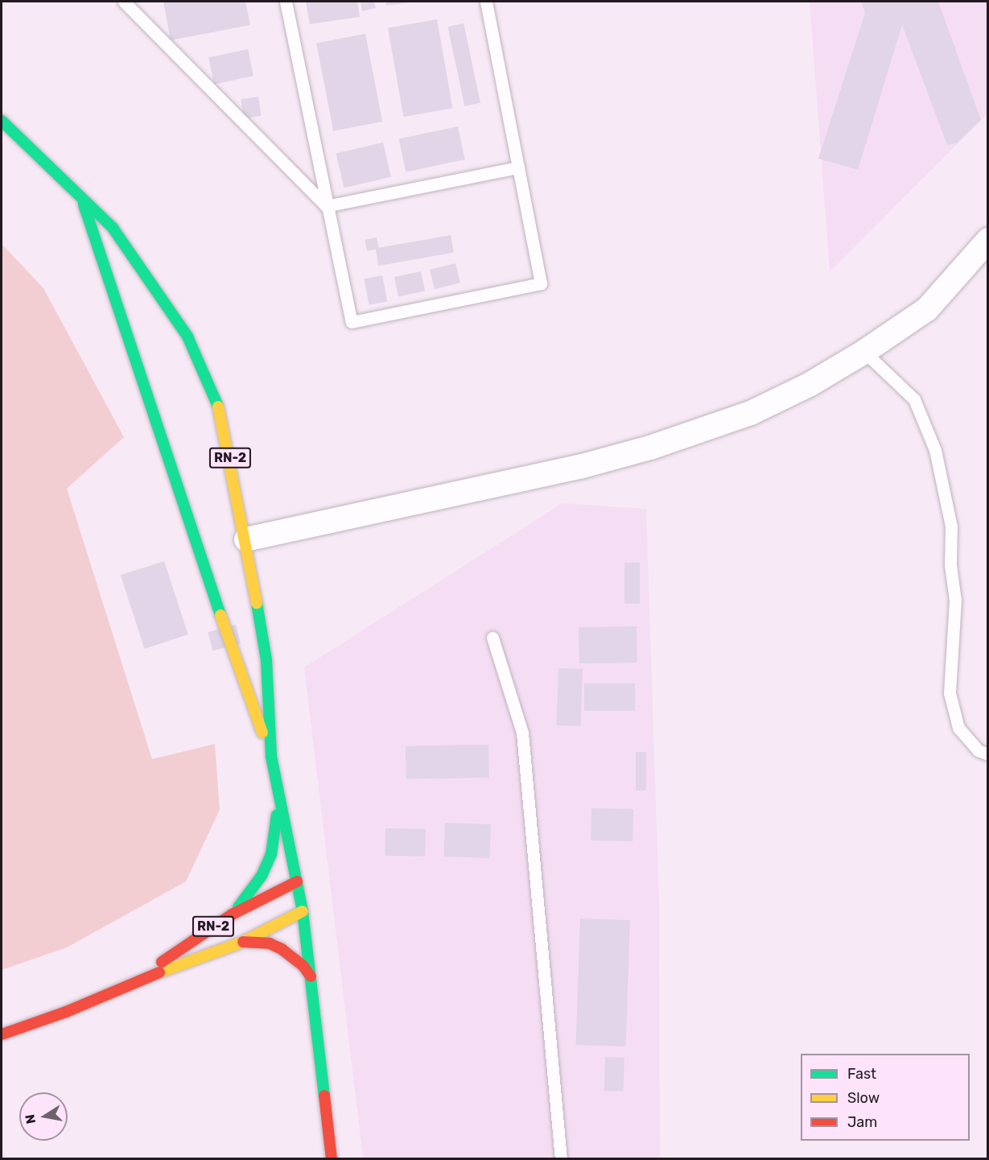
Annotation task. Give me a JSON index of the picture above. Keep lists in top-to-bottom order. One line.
{"streets":{"highway":["RN-2"]},"legend":["Fast","Slow","Jam"],"north":"left"}
